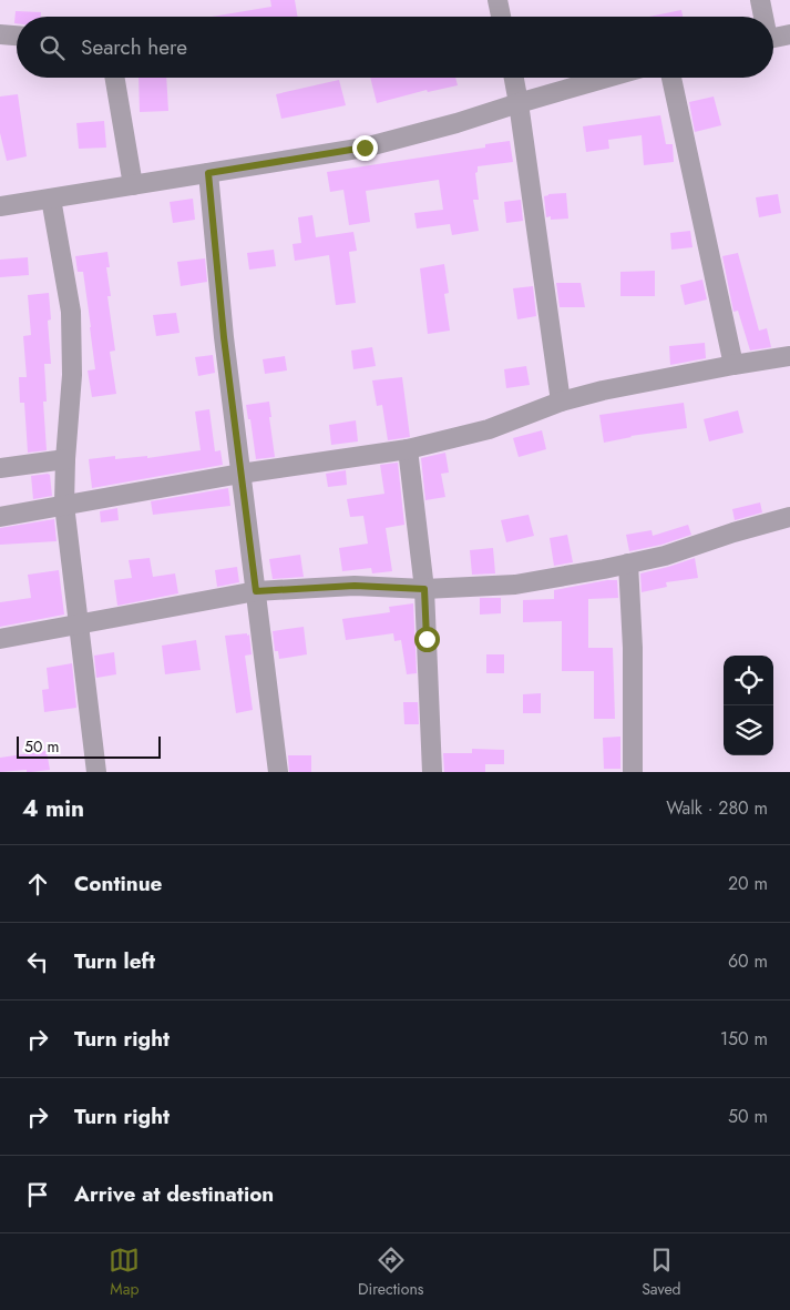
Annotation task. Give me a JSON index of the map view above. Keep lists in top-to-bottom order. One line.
{"scale_bar":"50 m","page":{"search":"Search here","scale":"50 m","heading":["4 min","Walk · 280 m"],"list":[["Continue","20 m"],["Turn left","60 m"],["Turn right","150 m"],["Turn right","50 m"],"Arrive at destination"],"nav":["Map","Directions","Saved"]}}
